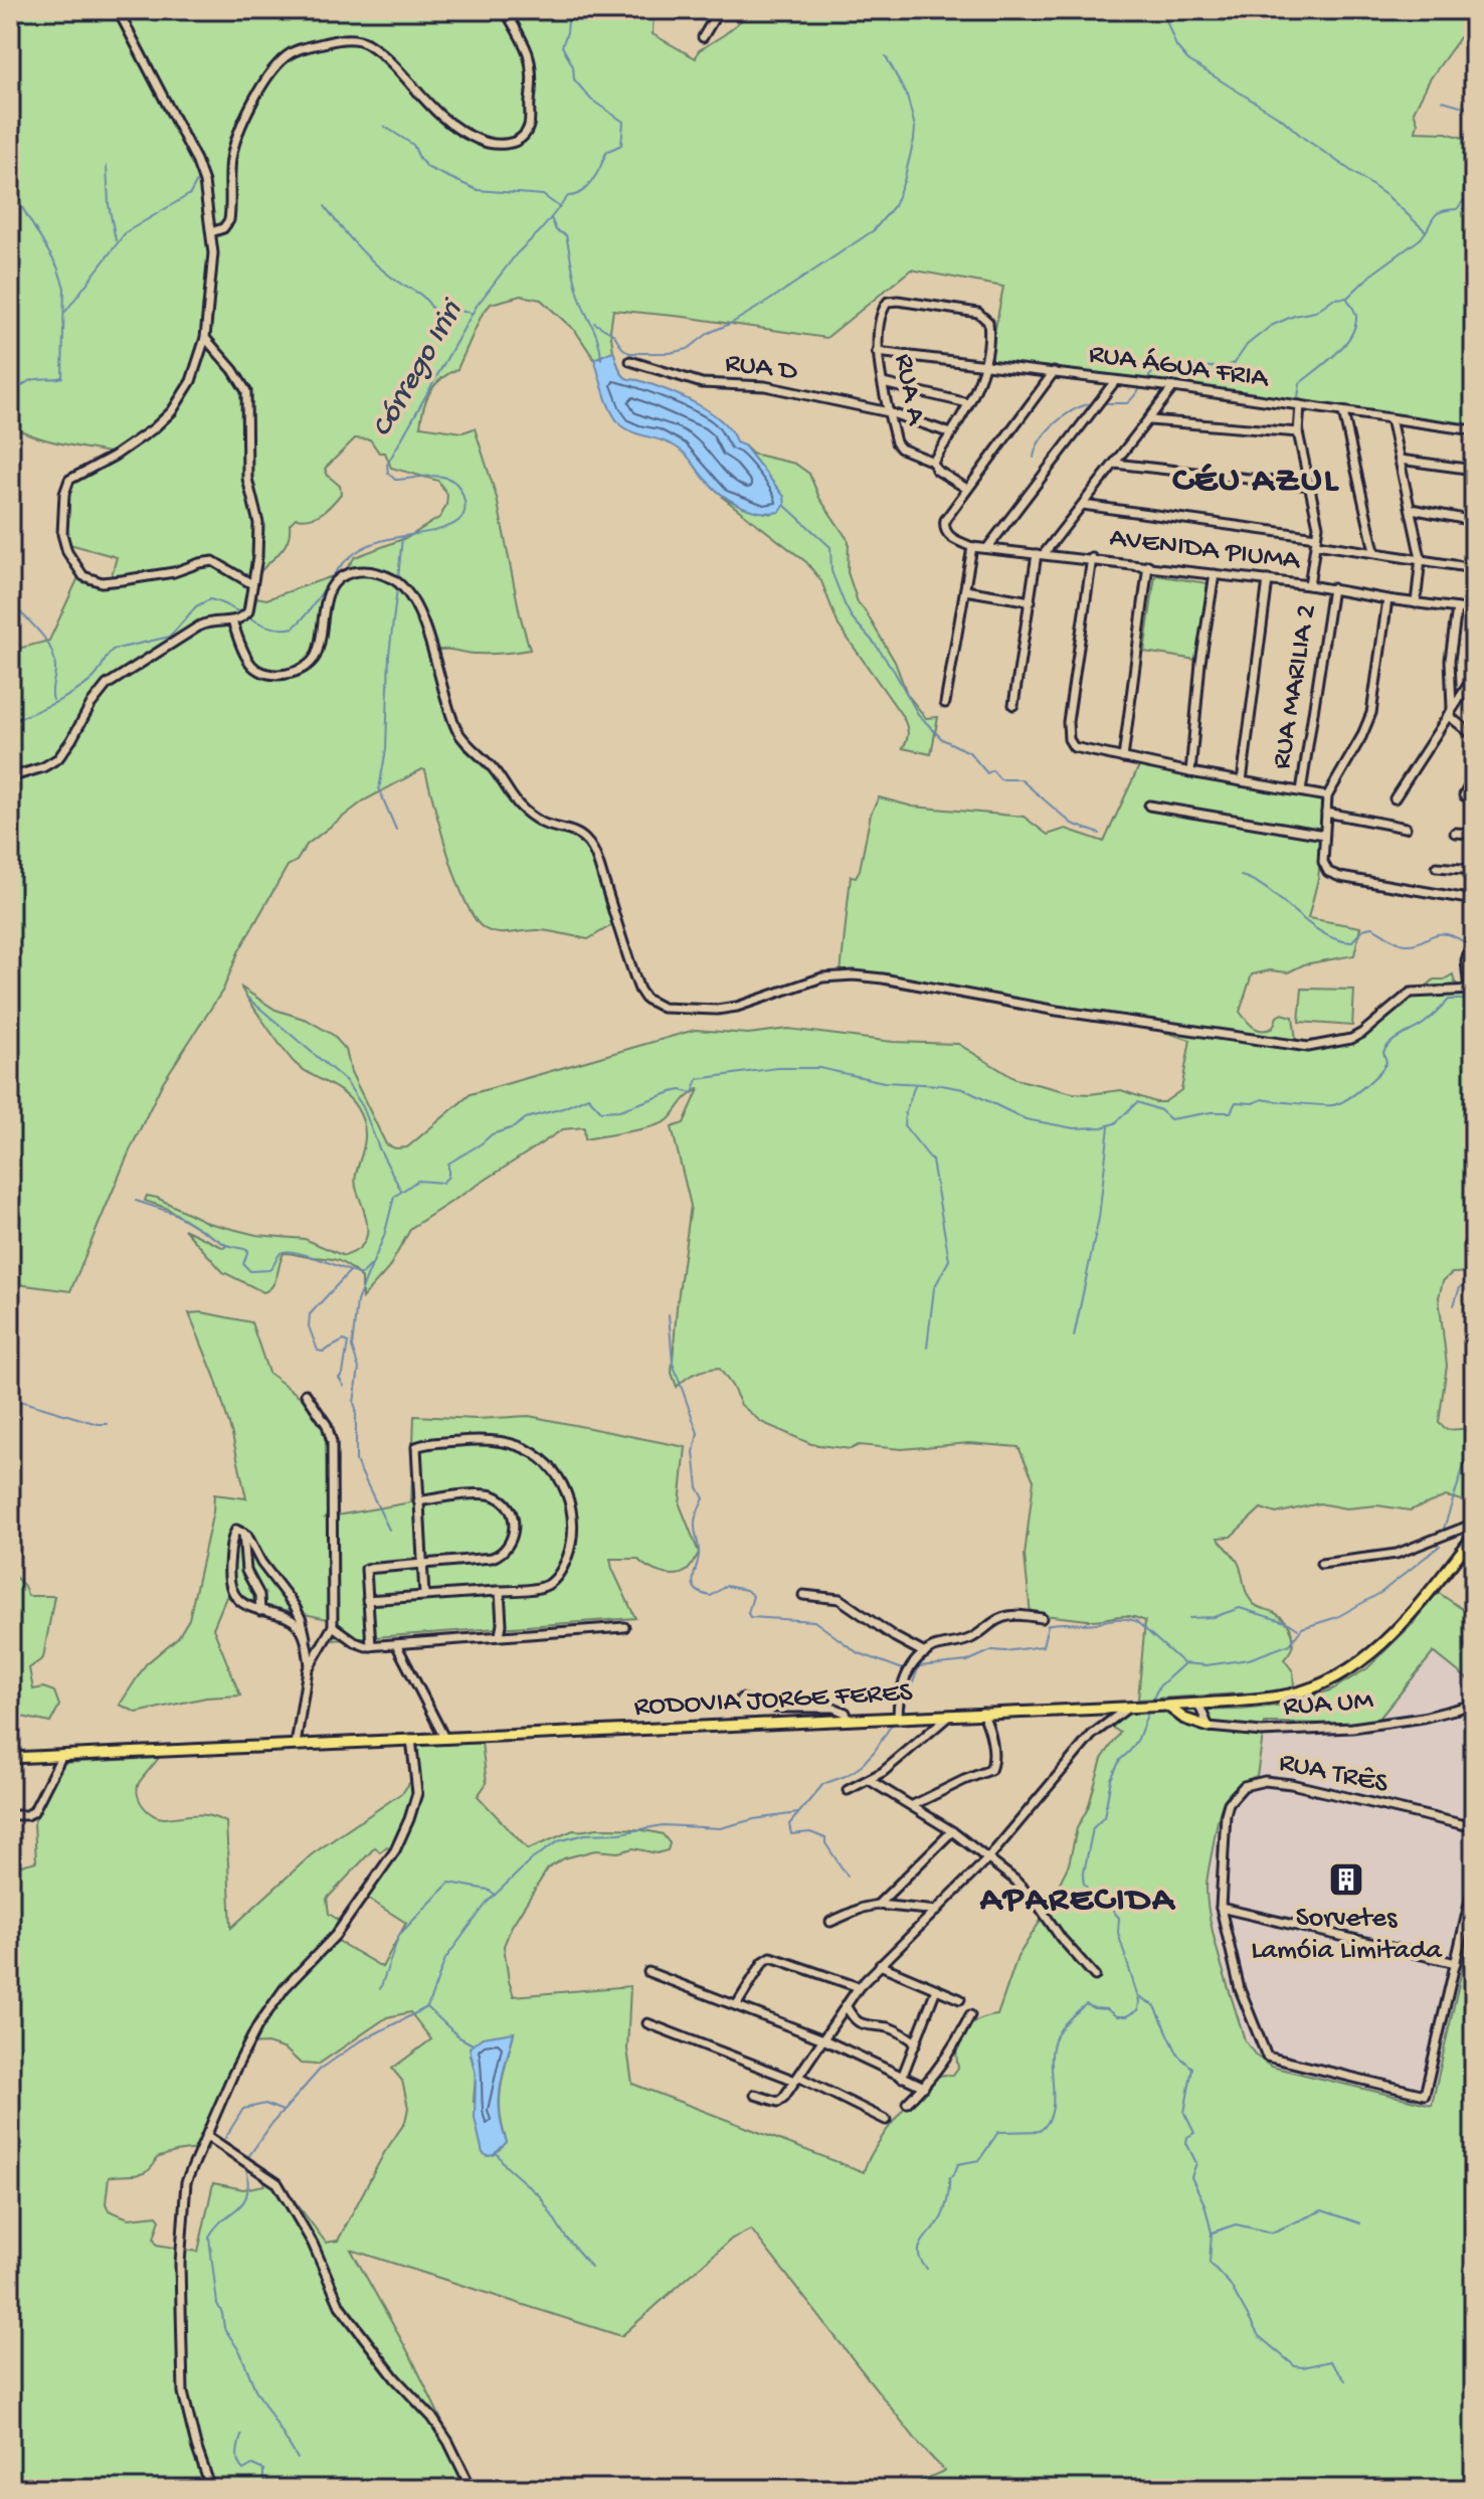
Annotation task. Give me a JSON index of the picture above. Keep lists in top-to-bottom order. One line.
{"streets":{"main road":["RODOVIA JORGE FERES"],"street":["RUA ÁGUA FRIA","RUA D","RUA A","AVENIDA PIUMA","RUA MARILIA 2","RUA UM","RUA TRÊS"]},"crossings":[["RUA ÁGUA FRIA","RUA A"],["RUA D","RUA A"],["AVENIDA PIUMA","RUA MARILIA 2"]],"districts":["CÉU AZUL","APARECIDA"],"water":["Córrego Iriri"],"places":{"building":["Sorvetes Lamóia Limitada"]}}
